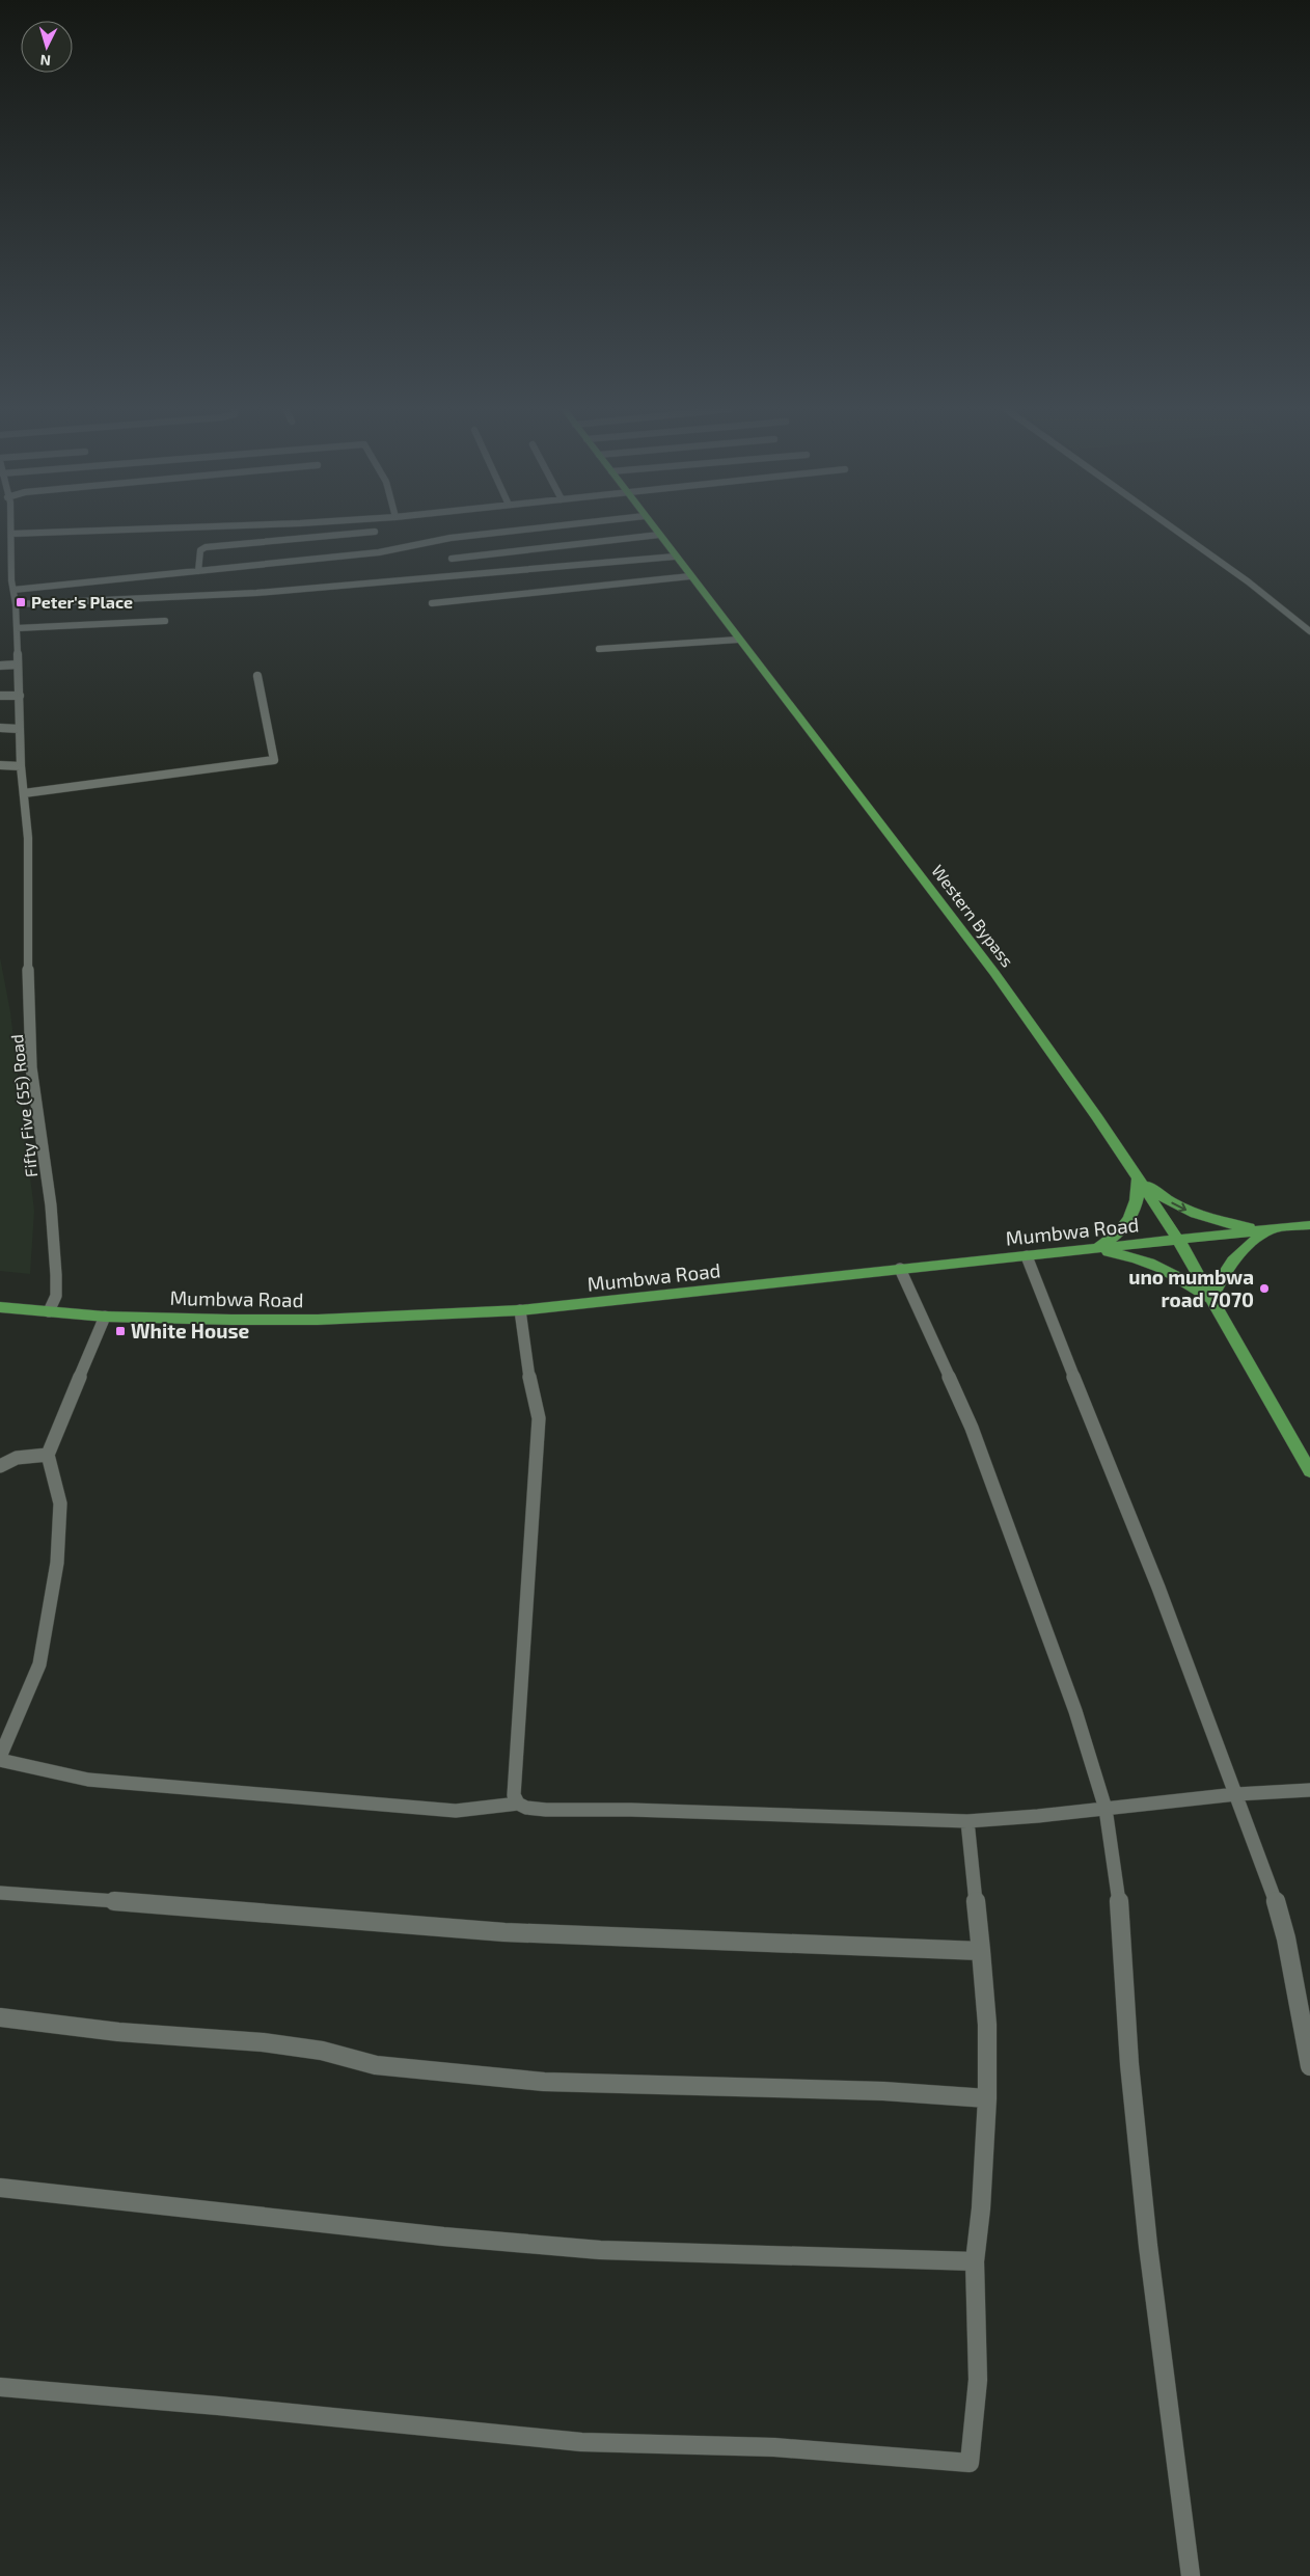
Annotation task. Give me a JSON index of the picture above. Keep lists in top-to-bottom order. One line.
{"streets":{"main road":["Western Bypass","Mumbwa Road"],"street":["Fifty Five (55) Road"]},"crossings":[["Western Bypass","Mumbwa Road"],["Fifty Five (55) Road","Mumbwa Road"]],"places":{"transit":["Peter's Place","White House"],"other":["uno mumbwa road 7070"]},"north":"bottom"}
